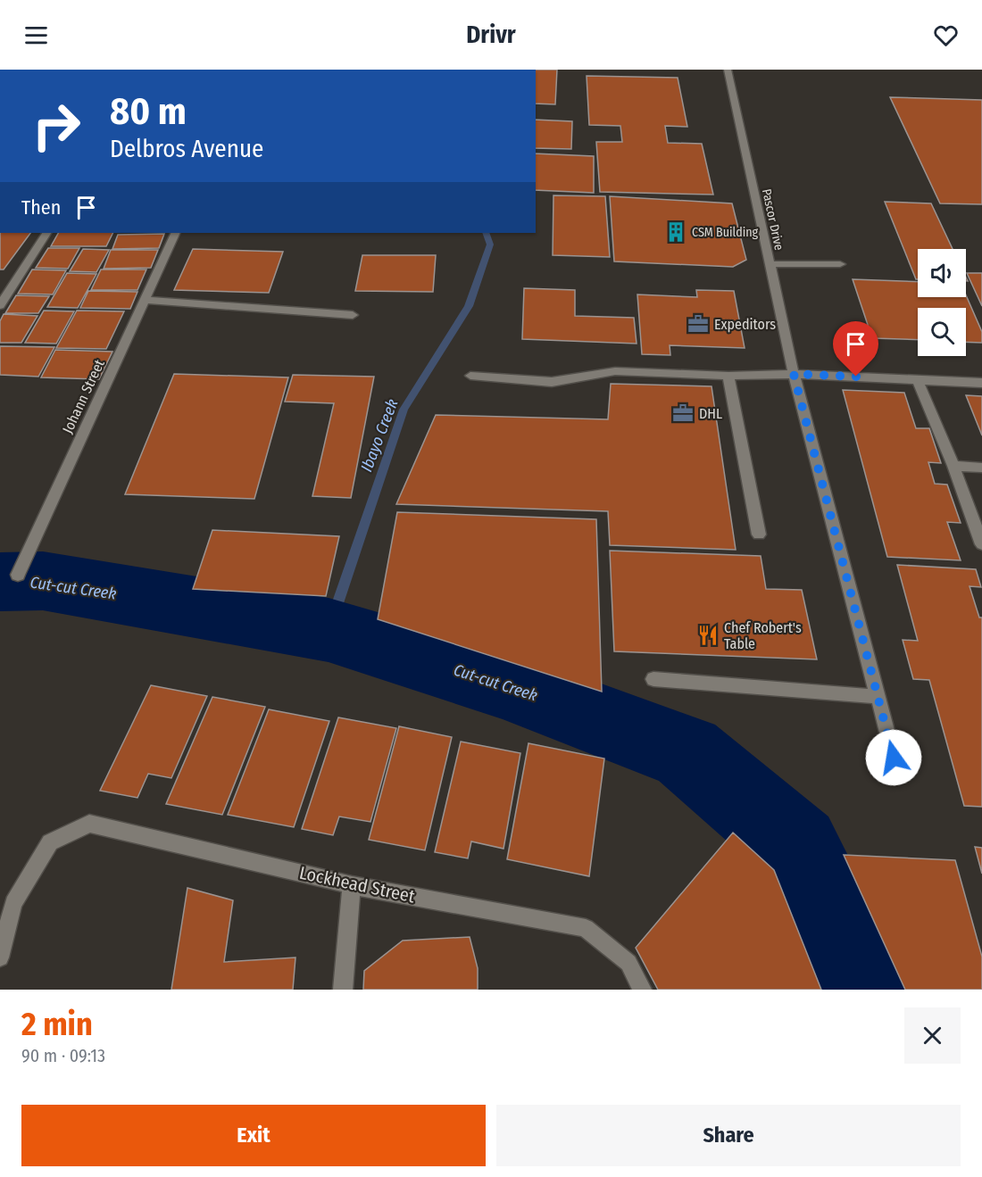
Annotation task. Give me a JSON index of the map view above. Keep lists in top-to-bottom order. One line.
{"streets":{"street":["Pascor Drive","Johann Street","Lockhead Street"]},"water":["Ibayo Creek","Cut-cut Creek"],"places":{"building":["CSM Building"],"office":["Expeditors","DHL"],"restaurant":["Chef Robert's Table"]},"page":{"header":"Drivr","turn":["80 m","Delbros Avenue"],"then":"Then","heading":["2 min","90 m · 09:13"],"buttons":["Exit","Share"]}}
